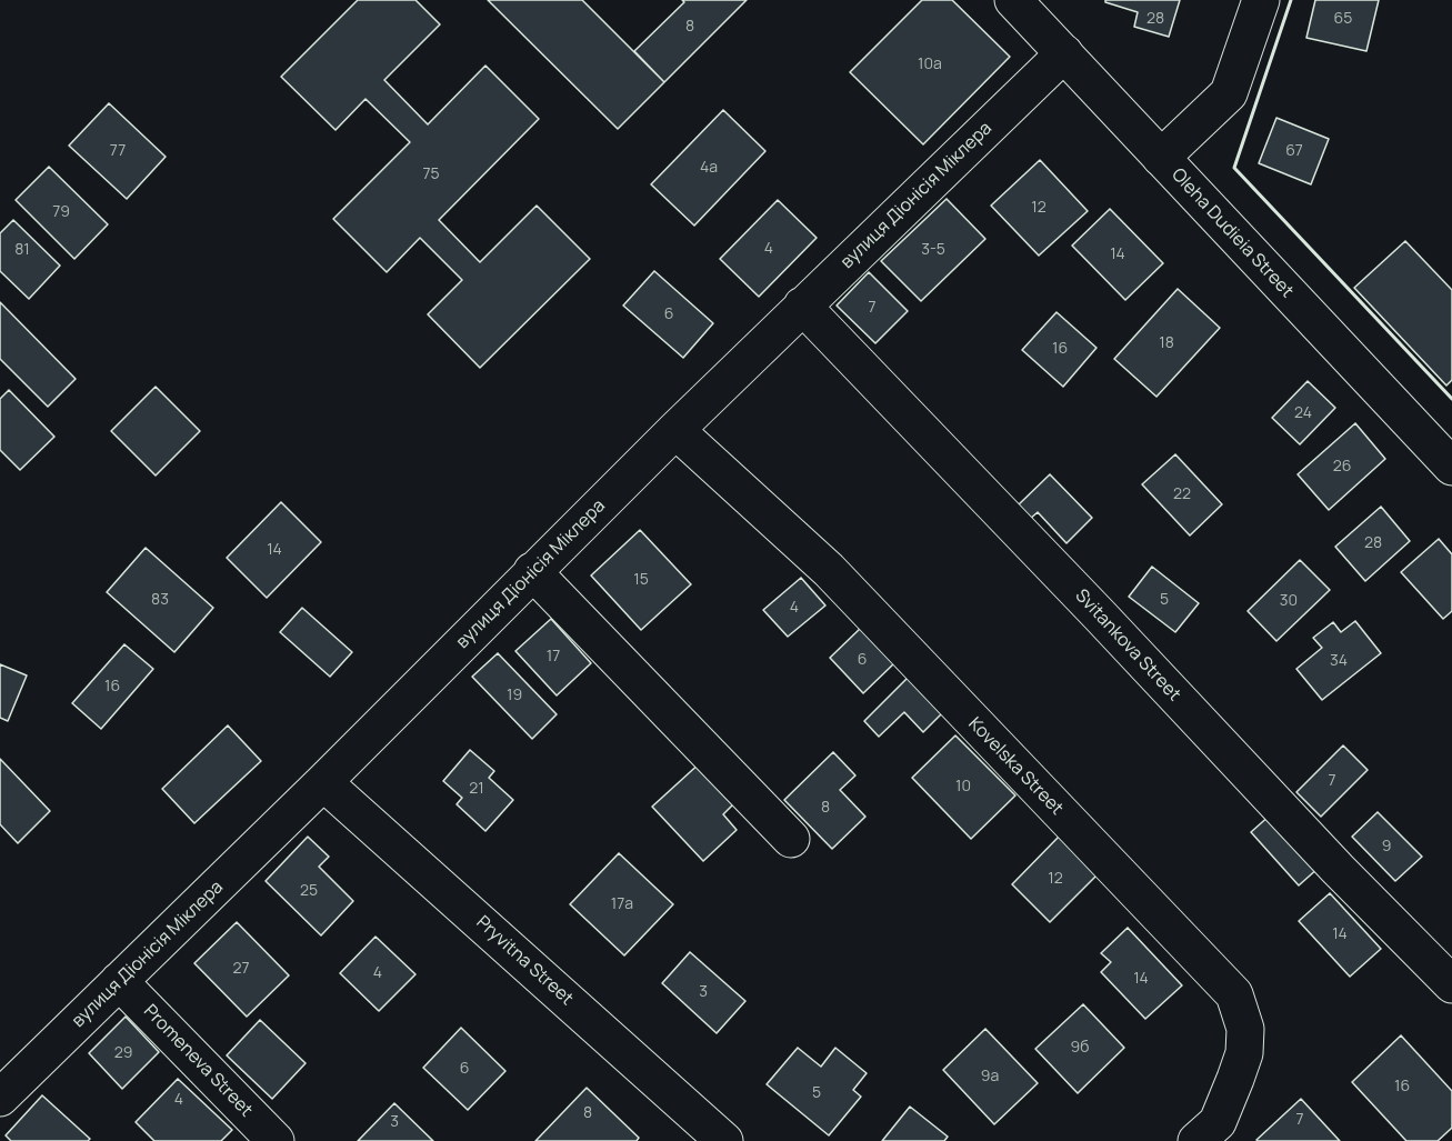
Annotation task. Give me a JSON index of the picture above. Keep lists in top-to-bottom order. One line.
{"streets":{"street":["вулиця Діонісія Міклера","Oleha Dudieia Street","Svitankova Street","Kovelska Street","Pryvitna Street","Promeneva Street"]},"crossings":[["вулиця Діонісія Міклера","Oleha Dudieia Street"],["вулиця Діонісія Міклера","Svitankova Street"],["вулиця Діонісія Міклера","Kovelska Street"],["вулиця Діонісія Міклера","Pryvitna Street"],["вулиця Діонісія Міклера","Promeneva Street"]],"house_numbers":["28","65","8","10а","77","67","4а","75","12","79","4","81","3-5","14","7","6","18","16","24","26","22","28","14","15","83","5","30","4","17","6","34","16","19","7","10","21","8","9","12","25","17а","14","27","4","14","3","9б","29","6","9а","16","5","4","8","7","3"]}
